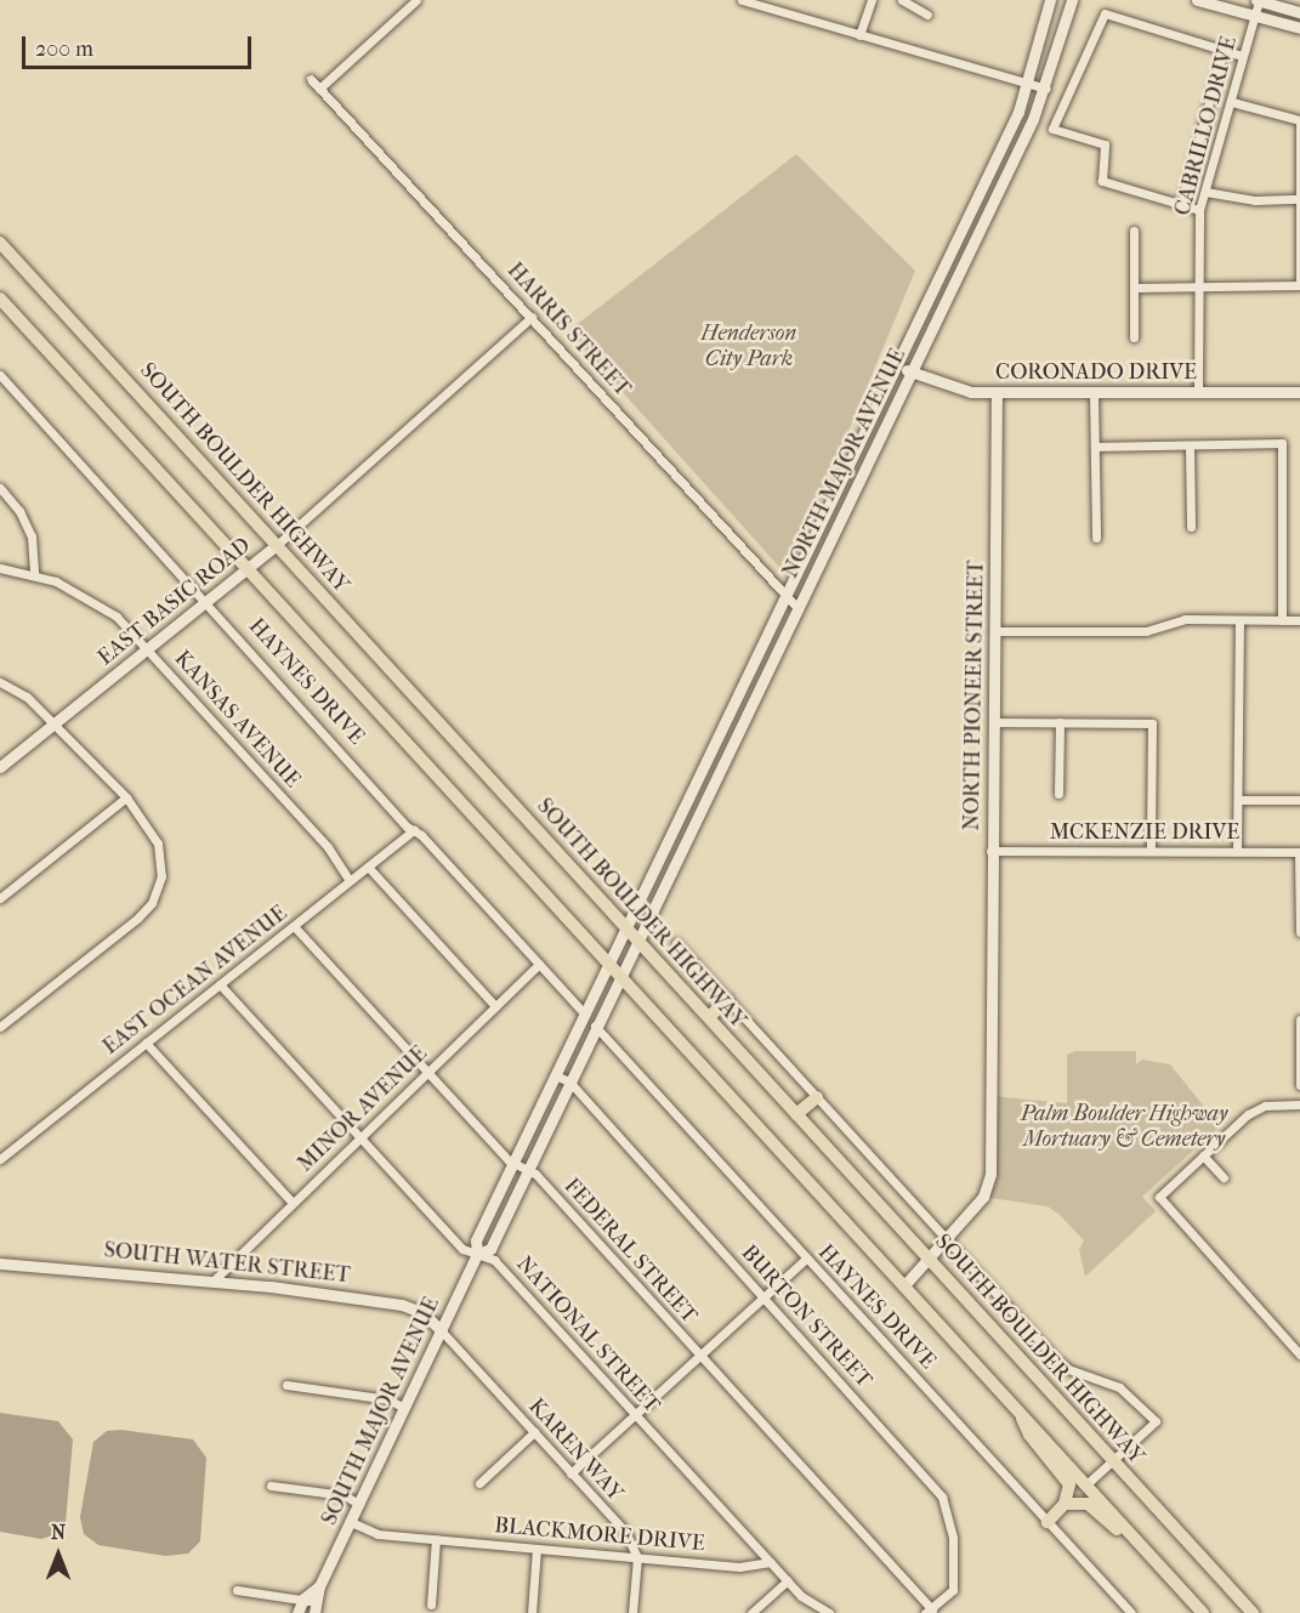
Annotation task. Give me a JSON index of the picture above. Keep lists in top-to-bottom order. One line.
{"streets":{"main road":["SOUTH BOULDER HIGHWAY"],"street":["CABRILLO DRIVE","HARRIS STREET","CORONADO DRIVE","NORTH MAJOR AVENUE","EAST BASIC ROAD","HAYNES DRIVE","NORTH PIONEER STREET","KANSAS AVENUE","MCKENZIE DRIVE","EAST OCEAN AVENUE","MINOR AVENUE","FEDERAL STREET","SOUTH WATER STREET","BURTON STREET","NATIONAL STREET","SOUTH MAJOR AVENUE","KAREN WAY","BLACKMORE DRIVE"]},"crossings":[["CABRILLO DRIVE","CORONADO DRIVE"],["HARRIS STREET","NORTH MAJOR AVENUE"],["HARRIS STREET","EAST BASIC ROAD"],["CORONADO DRIVE","NORTH MAJOR AVENUE"],["CORONADO DRIVE","NORTH PIONEER STREET"],["NORTH MAJOR AVENUE","SOUTH BOULDER HIGHWAY"],["NORTH MAJOR AVENUE","SOUTH MAJOR AVENUE"],["SOUTH BOULDER HIGHWAY","EAST BASIC ROAD"],["SOUTH BOULDER HIGHWAY","NORTH PIONEER STREET"],["SOUTH BOULDER HIGHWAY","SOUTH MAJOR AVENUE"],["EAST BASIC ROAD","HAYNES DRIVE"],["EAST BASIC ROAD","KANSAS AVENUE"],["HAYNES DRIVE","EAST OCEAN AVENUE"],["HAYNES DRIVE","MINOR AVENUE"],["HAYNES DRIVE","SOUTH MAJOR AVENUE"],["NORTH PIONEER STREET","MCKENZIE DRIVE"],["KANSAS AVENUE","EAST OCEAN AVENUE"],["EAST OCEAN AVENUE","FEDERAL STREET"],["EAST OCEAN AVENUE","NATIONAL STREET"],["MINOR AVENUE","FEDERAL STREET"],["MINOR AVENUE","SOUTH WATER STREET"],["MINOR AVENUE","NATIONAL STREET"],["FEDERAL STREET","BURTON STREET"],["FEDERAL STREET","SOUTH MAJOR AVENUE"],["SOUTH WATER STREET","SOUTH MAJOR AVENUE"],["SOUTH WATER STREET","KAREN WAY"],["BURTON STREET","SOUTH MAJOR AVENUE"],["NATIONAL STREET","SOUTH MAJOR AVENUE"],["NATIONAL STREET","BLACKMORE DRIVE"],["SOUTH MAJOR AVENUE","KAREN WAY"],["SOUTH MAJOR AVENUE","BLACKMORE DRIVE"],["KAREN WAY","BLACKMORE DRIVE"]],"parks":["Henderson City Park","Palm Boulder Highway Mortuary & Cemetery"],"scale_bar":"200 m","north":"top"}
